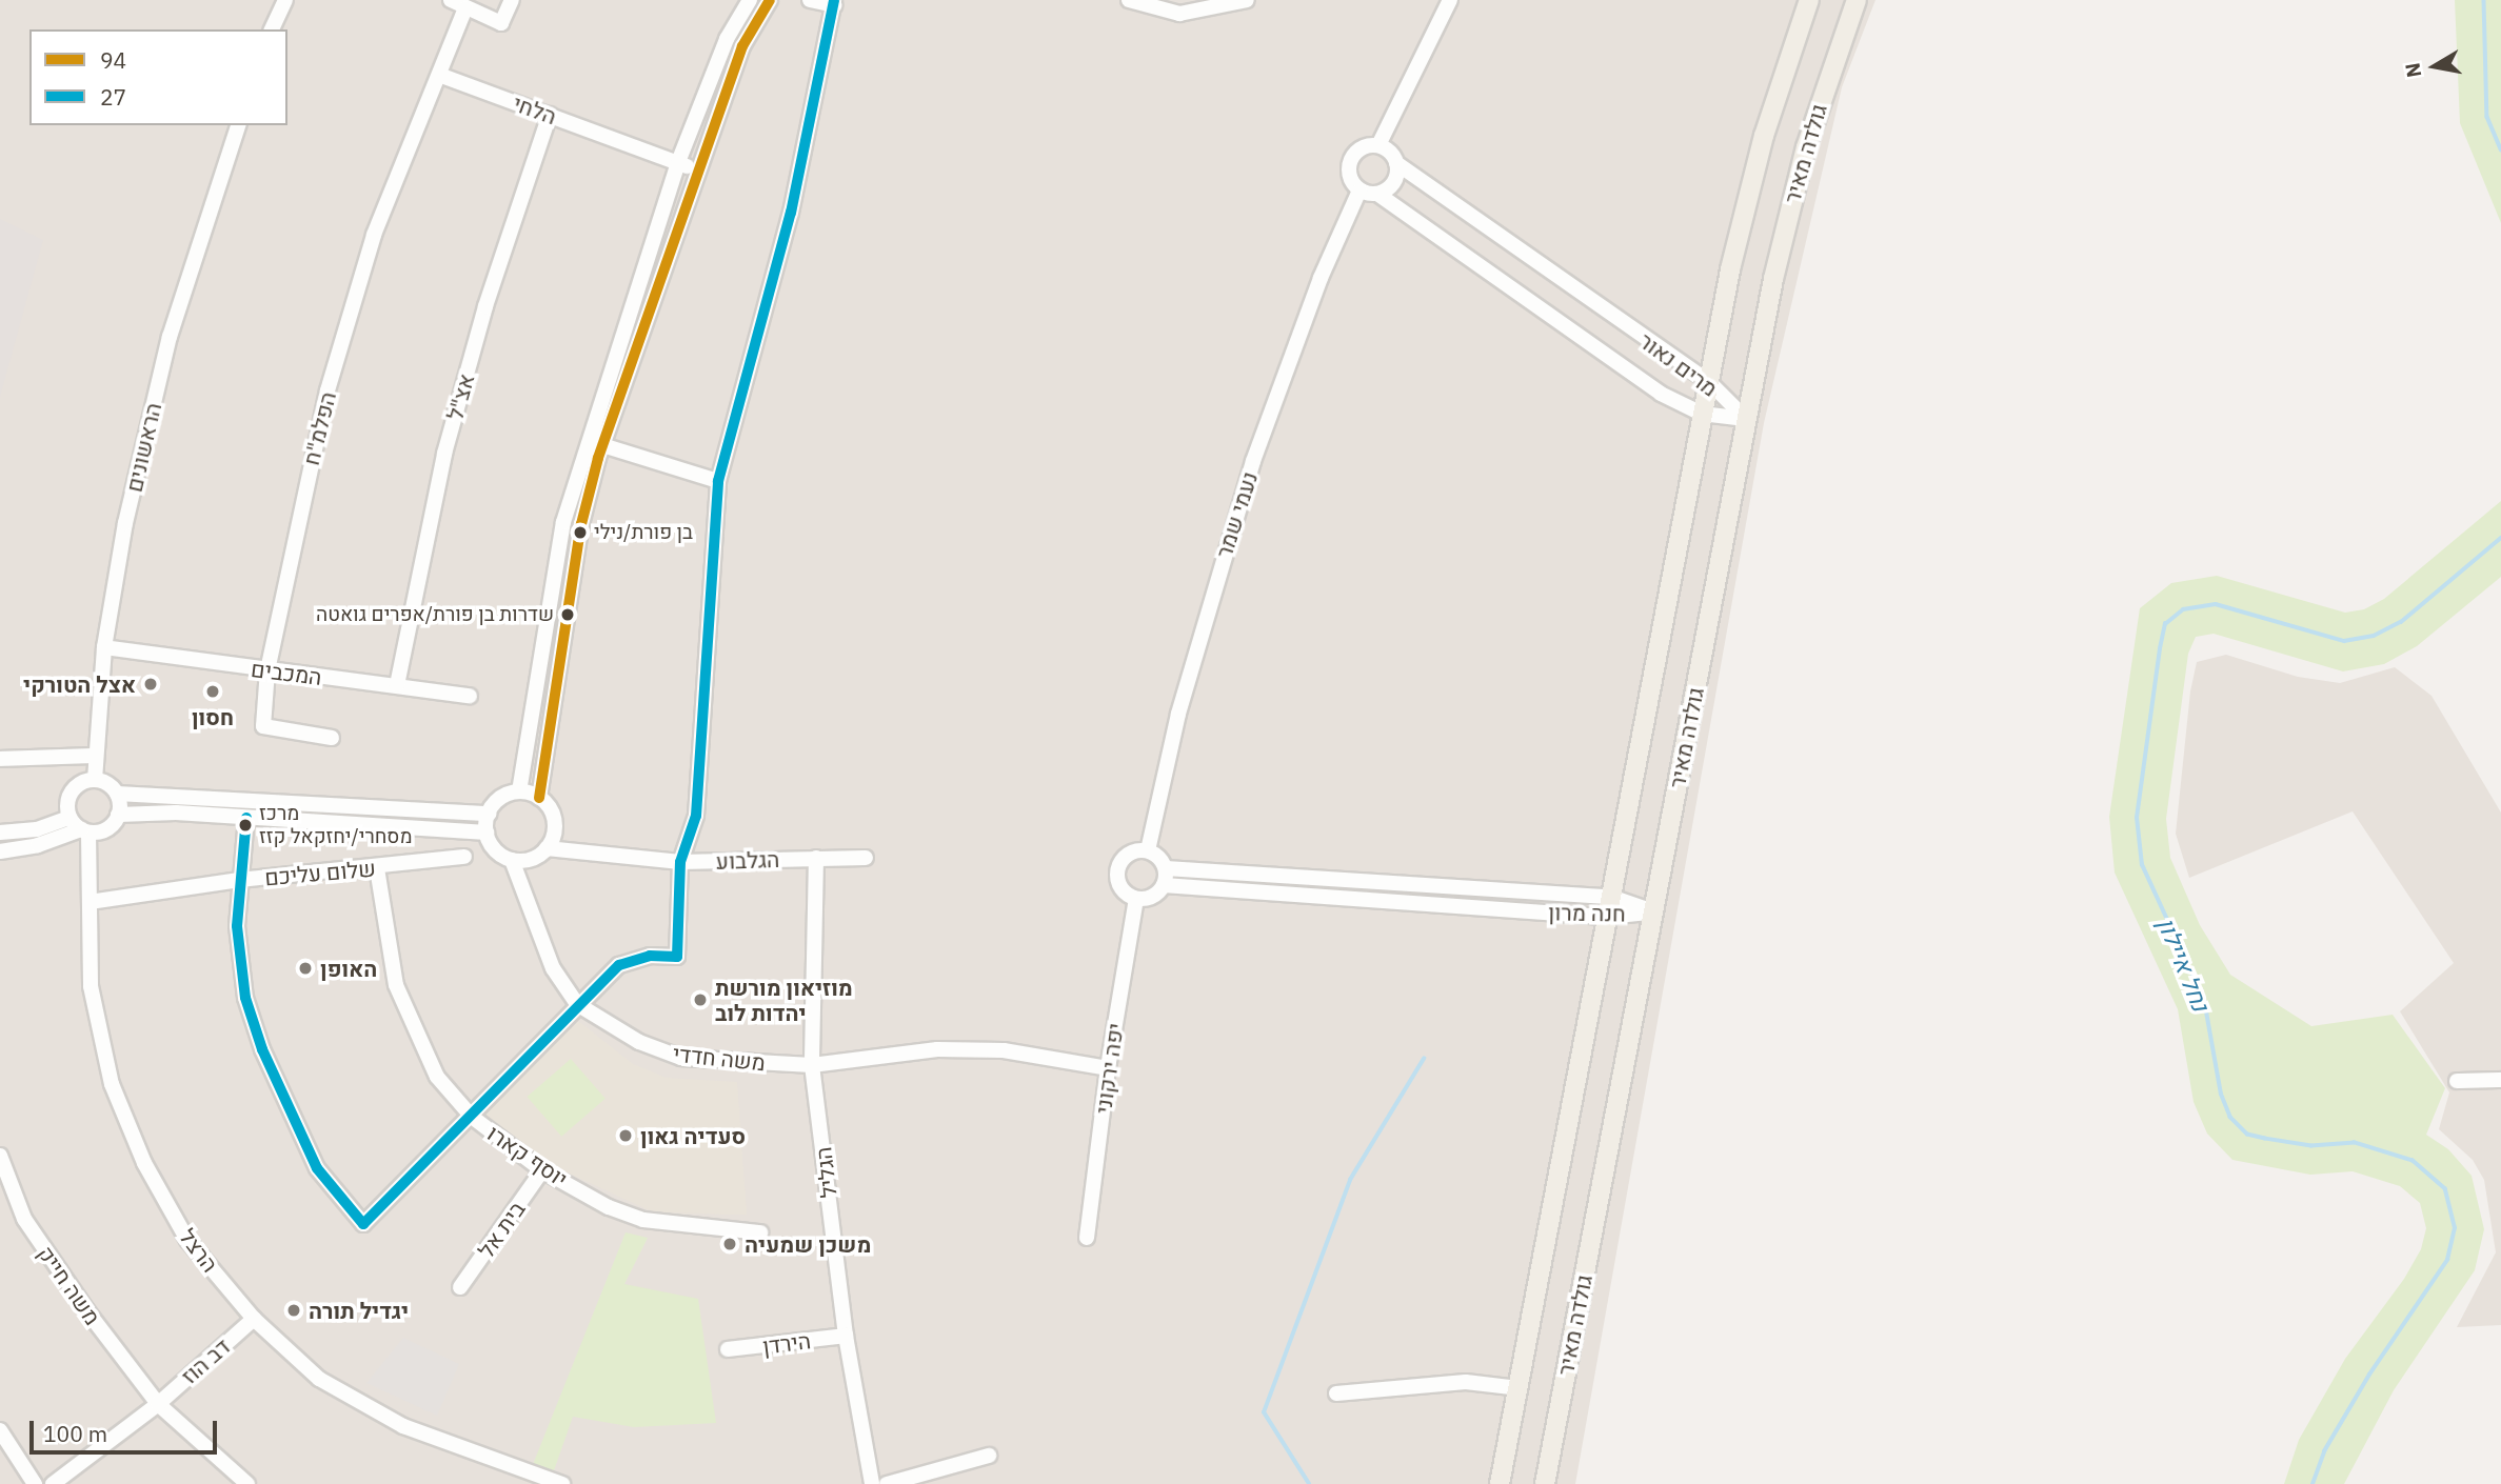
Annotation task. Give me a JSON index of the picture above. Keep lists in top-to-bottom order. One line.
{"streets":{"main road":["גולדה מאיר"],"street":["הלחי","מרים נאור","אצ\"ל","הפלמ\"ח","הראשונים","נעמי שמר","המכבים","הגלבוע","שלום עליכם","חנה מרון","משה חדדי","יפה ירקוני","יוסף קארו","הגליל","בית אל","הרצל","משה חייק","הירדן","דב הוז"]},"crossings":[["הלחי","אצ\"ל"],["הלחי","הפלמ\"ח"],["גולדה מאיר","מרים נאור"],["גולדה מאיר","חנה מרון"],["מרים נאור","נעמי שמר"],["אצ\"ל","המכבים"],["הפלמ\"ח","המכבים"],["הראשונים","המכבים"],["הראשונים","הרצל"],["נעמי שמר","חנה מרון"],["נעמי שמר","יפה ירקוני"],["הגלבוע","משה חדדי"],["הגלבוע","הגליל"],["שלום עליכם","יוסף קארו"],["שלום עליכם","הרצל"],["חנה מרון","יפה ירקוני"],["משה חדדי","יפה ירקוני"],["משה חדדי","הגליל"],["יוסף קארו","בית אל"],["הגליל","הירדן"],["הרצל","דב הוז"],["משה חייק","דב הוז"]],"water":["נחל איילון"],"places":["בן פורת/נילי","שדרות בן פורת/אפרים גואטה","אצל הטורקי","חסון","מרכז מסחרי/יחזקאל קזז","האופן","מוזיאון מורשת יהדות לוב","סעדיה גאון","משכן שמעיה","יגדיל תורה"],"lines":["transit line 94","transit line 27"],"legend":["94","27"],"scale_bar":"100 m","north":"left"}
